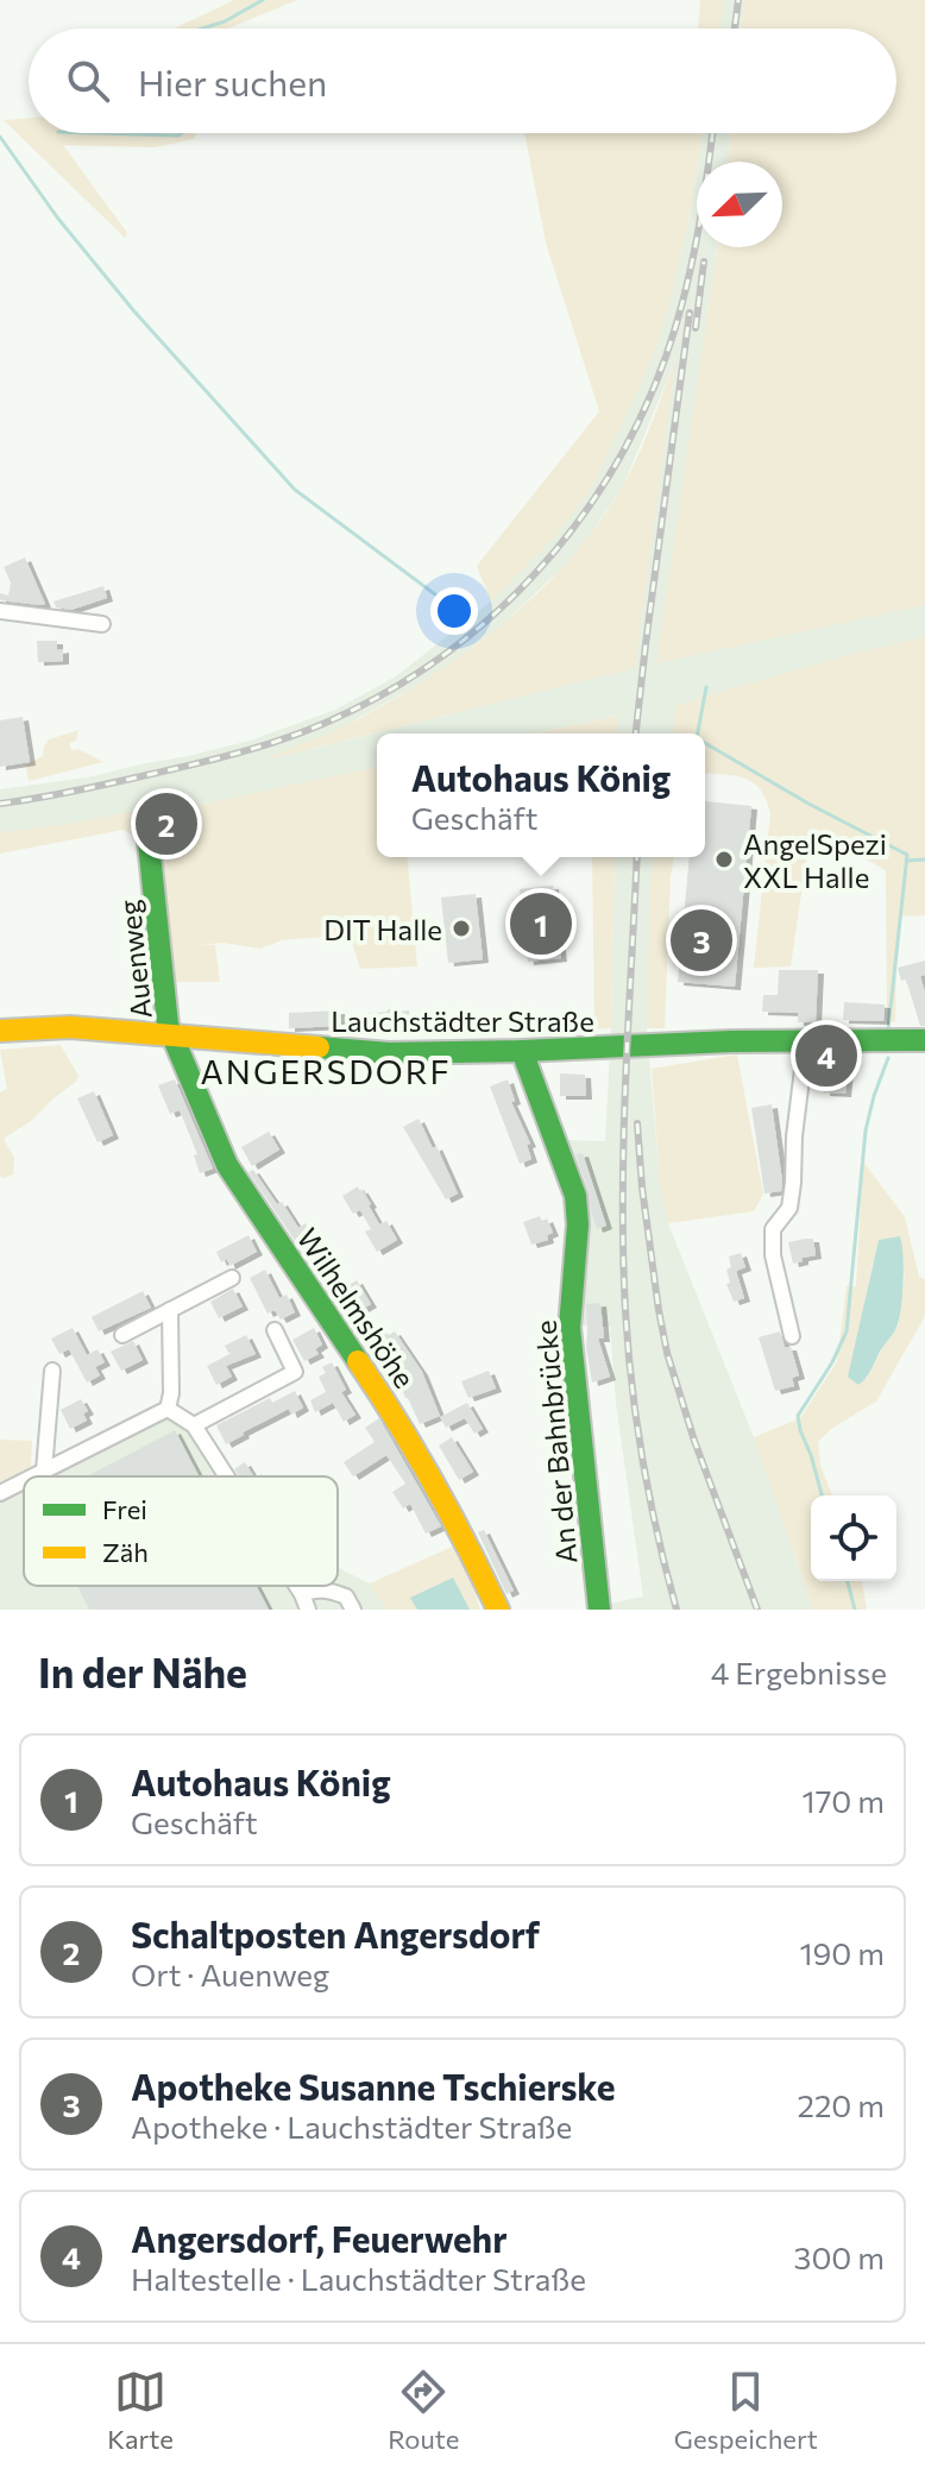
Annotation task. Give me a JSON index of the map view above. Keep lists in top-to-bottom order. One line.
{"streets":{"street":["Auenweg","Lauchstädter Straße","Wilhelmshöhe","An der Bahnbrücke"]},"crossings":[["Auenweg","Lauchstädter Straße"],["Auenweg","Wilhelmshöhe"],["Lauchstädter Straße","Wilhelmshöhe"],["Lauchstädter Straße","An der Bahnbrücke"]],"districts":["ANGERSDORF"],"places":["AngelSpezi XXL Halle","DIT Halle"],"legend":["Frei","Zäh"],"north":"bottom left","page":{"search":"Hier suchen","popup":["Autohaus König","Geschäft"],"pins":["2","1","3","4"],"heading":["In der Nähe","4 Ergebnisse"],"list":[{"mark":"1","name":"Autohaus König","note":"Geschäft","value":"170 m"},{"mark":"2","name":"Schaltposten Angersdorf","note":"Ort · Auenweg","value":"190 m"},{"mark":"3","name":"Apotheke Susanne Tschierske","note":"Apotheke · Lauchstädter Straße","value":"220 m"},{"mark":"4","name":"Angersdorf, Feuerwehr","note":"Haltestelle · Lauchstädter Straße","value":"300 m"}],"nav":["Karte","Route","Gespeichert"]}}
